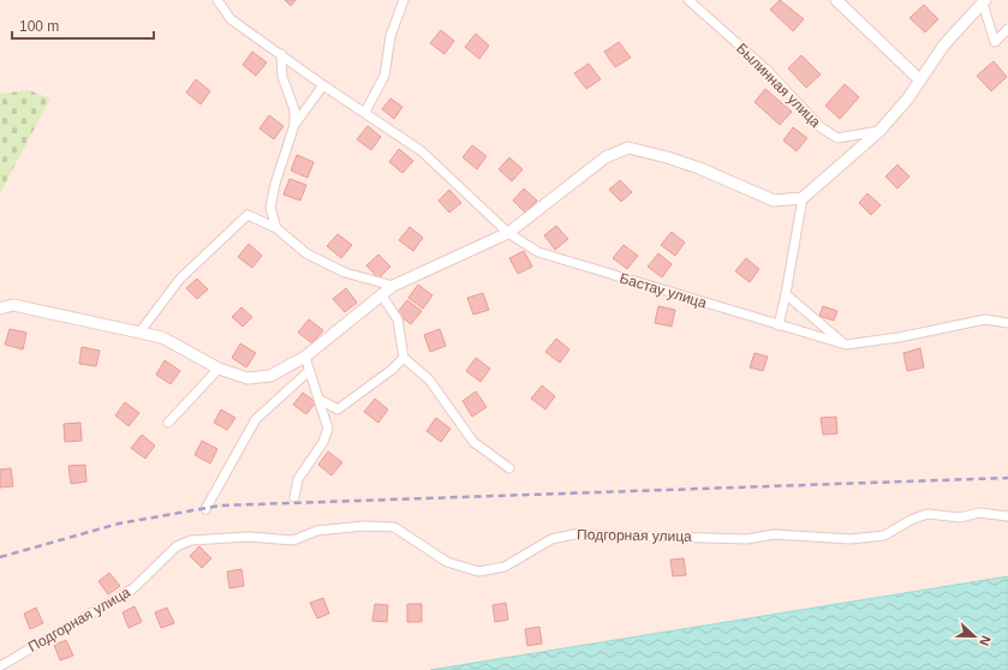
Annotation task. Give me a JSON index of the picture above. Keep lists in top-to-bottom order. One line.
{"streets":{"street":["Былинная улица","Бастау улица","Подгорная улица"]},"scale_bar":"100 m","north":"right"}
